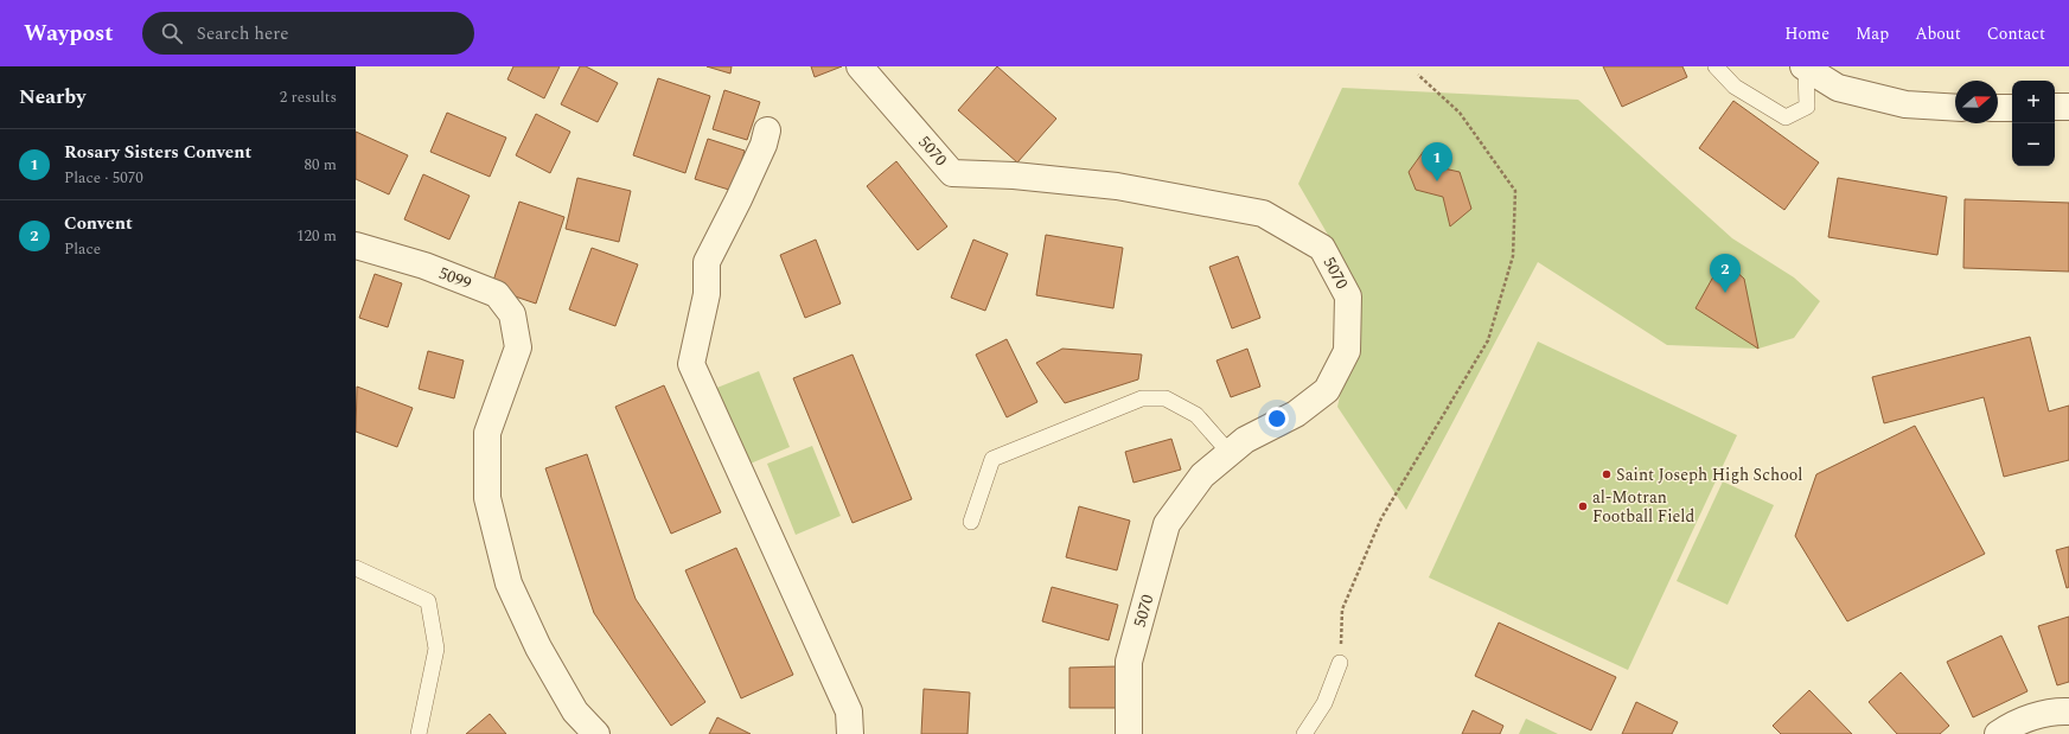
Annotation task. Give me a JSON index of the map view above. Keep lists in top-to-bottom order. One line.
{"streets":{"street":["5070","5099"]},"places":["Saint Joseph High School","al-Motran Football Field"],"north":"right","page":{"header":"Waypost","search":"Search here","nav":["Home","Map","About","Contact"],"heading":["Nearby","2 results"],"map_buttons":["+","−"],"list":[{"mark":"1","name":"Rosary Sisters Convent","note":"Place · 5070","value":"80 m"},{"mark":"2","name":"Convent","note":"Place","value":"120 m"}],"pins":["1","2"]}}
